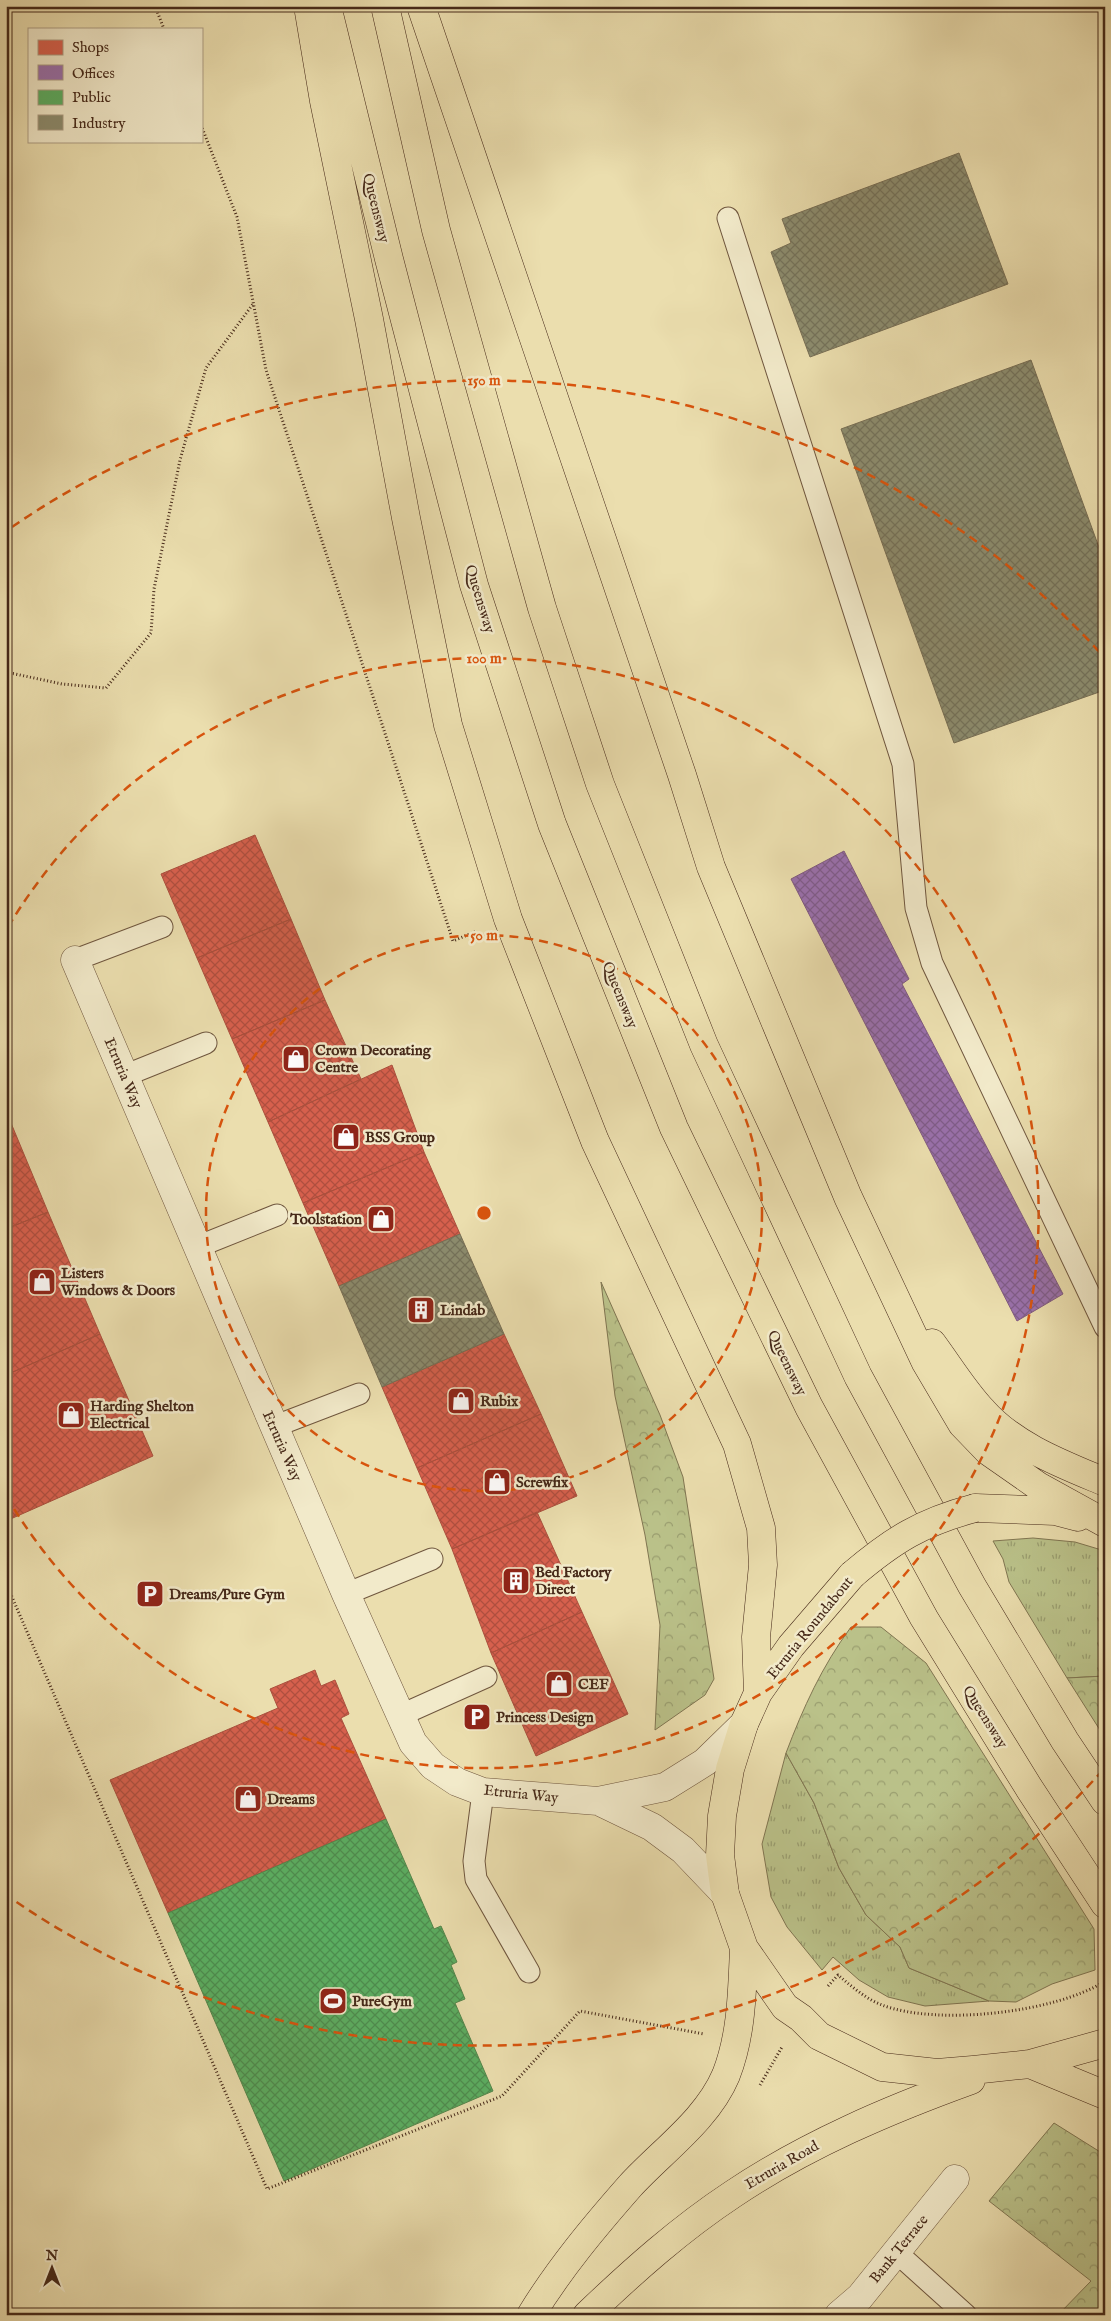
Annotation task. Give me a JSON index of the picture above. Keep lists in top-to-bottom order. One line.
{"streets":{"highway":["Queensway","Etruria Roundabout","Etruria Road"],"street":["Etruria Way","Bank Terrace"]},"crossings":[["Etruria Way","Etruria Roundabout"],["Etruria Roundabout","Etruria Road"]],"places":{"shop":["Crown Decorating Centre","BSS Group","Toolstation","Listers Windows & Doors","Rubix","Harding Shelton Electrical","Screwfix","CEF","Dreams"],"building":["Lindab","Bed Factory Direct"],"parking":["Dreams/Pure Gym","Princess Design"],"sports":["PureGym"]},"legend":["Shops","Offices","Public","Industry"],"north":"top","rings":["150 m","100 m","50 m"]}
